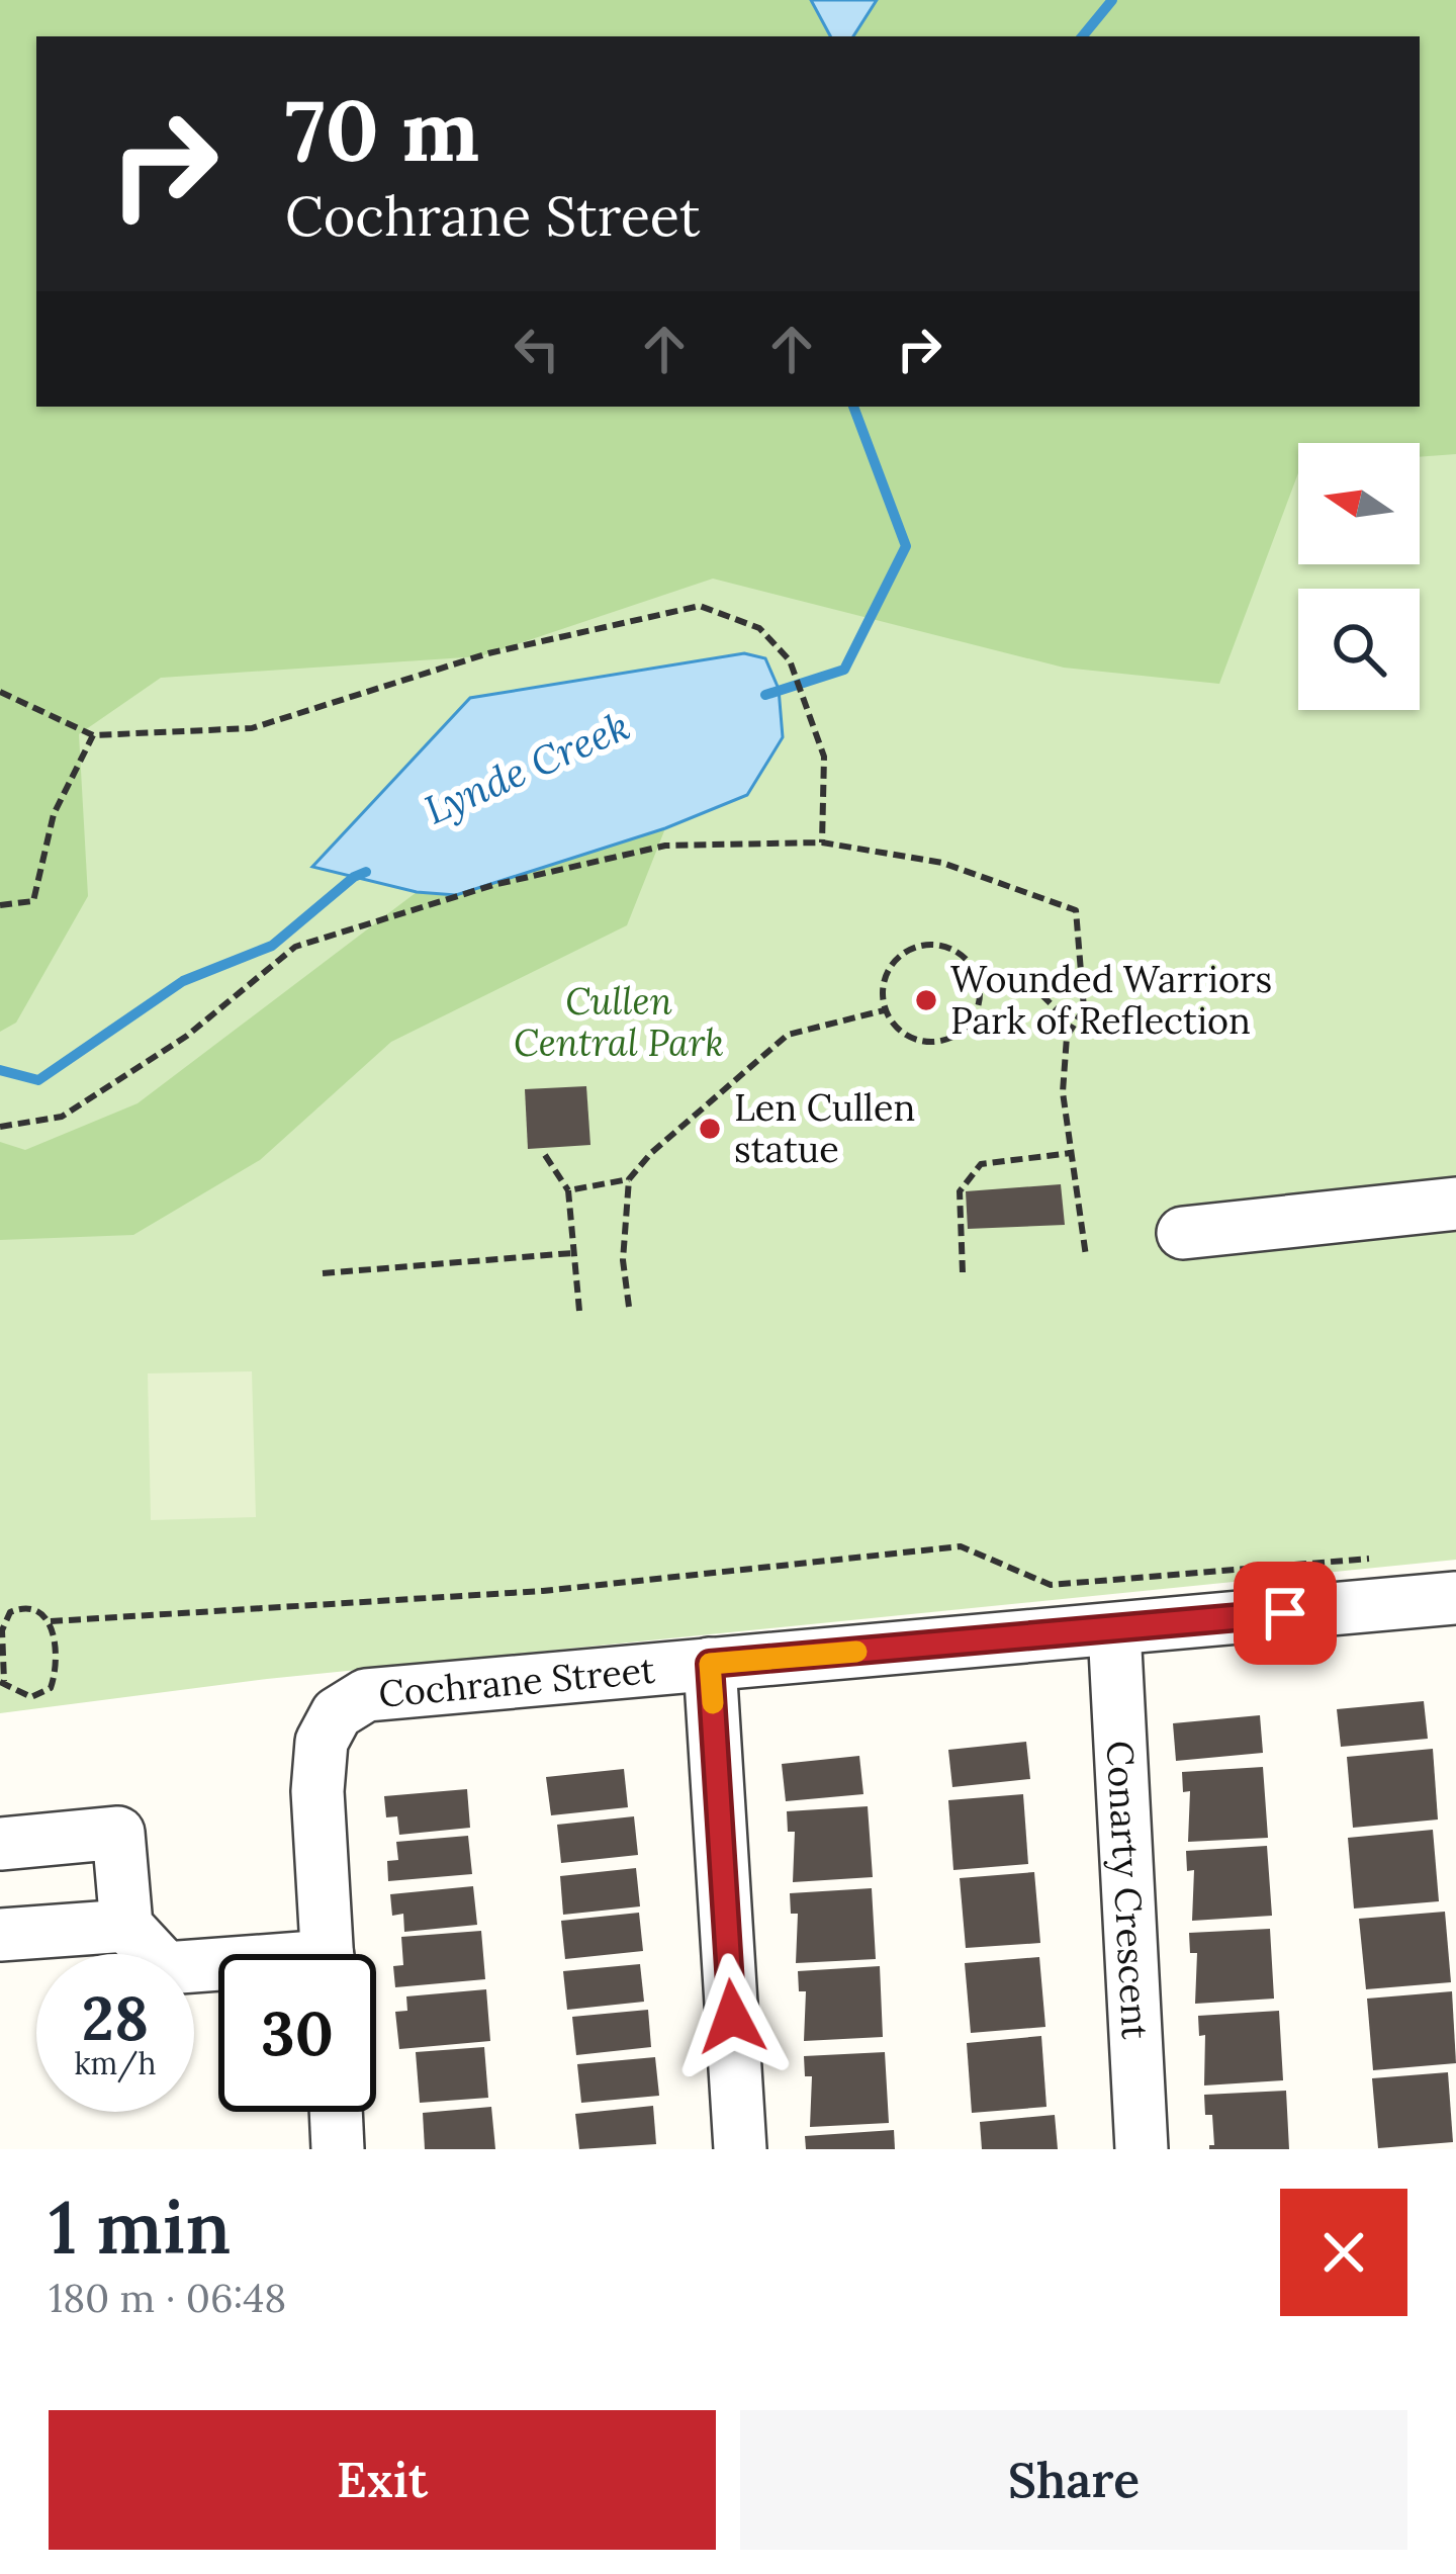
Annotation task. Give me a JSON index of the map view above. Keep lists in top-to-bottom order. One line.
{"streets":{"street":["Cochrane Street","Conarty Crescent"]},"crossings":[["Cochrane Street","Conarty Crescent"]],"water":["Lynde Creek"],"parks":["Cullen Central Park"],"places":["Wounded Warriors Park of Reflection","Len Cullen statue"],"north":"left","page":{"turn":["70 m","Cochrane Street"],"speed":"28 km/h","limit":"30","heading":["1 min","180 m · 06:48"],"buttons":["Exit","Share"]}}
